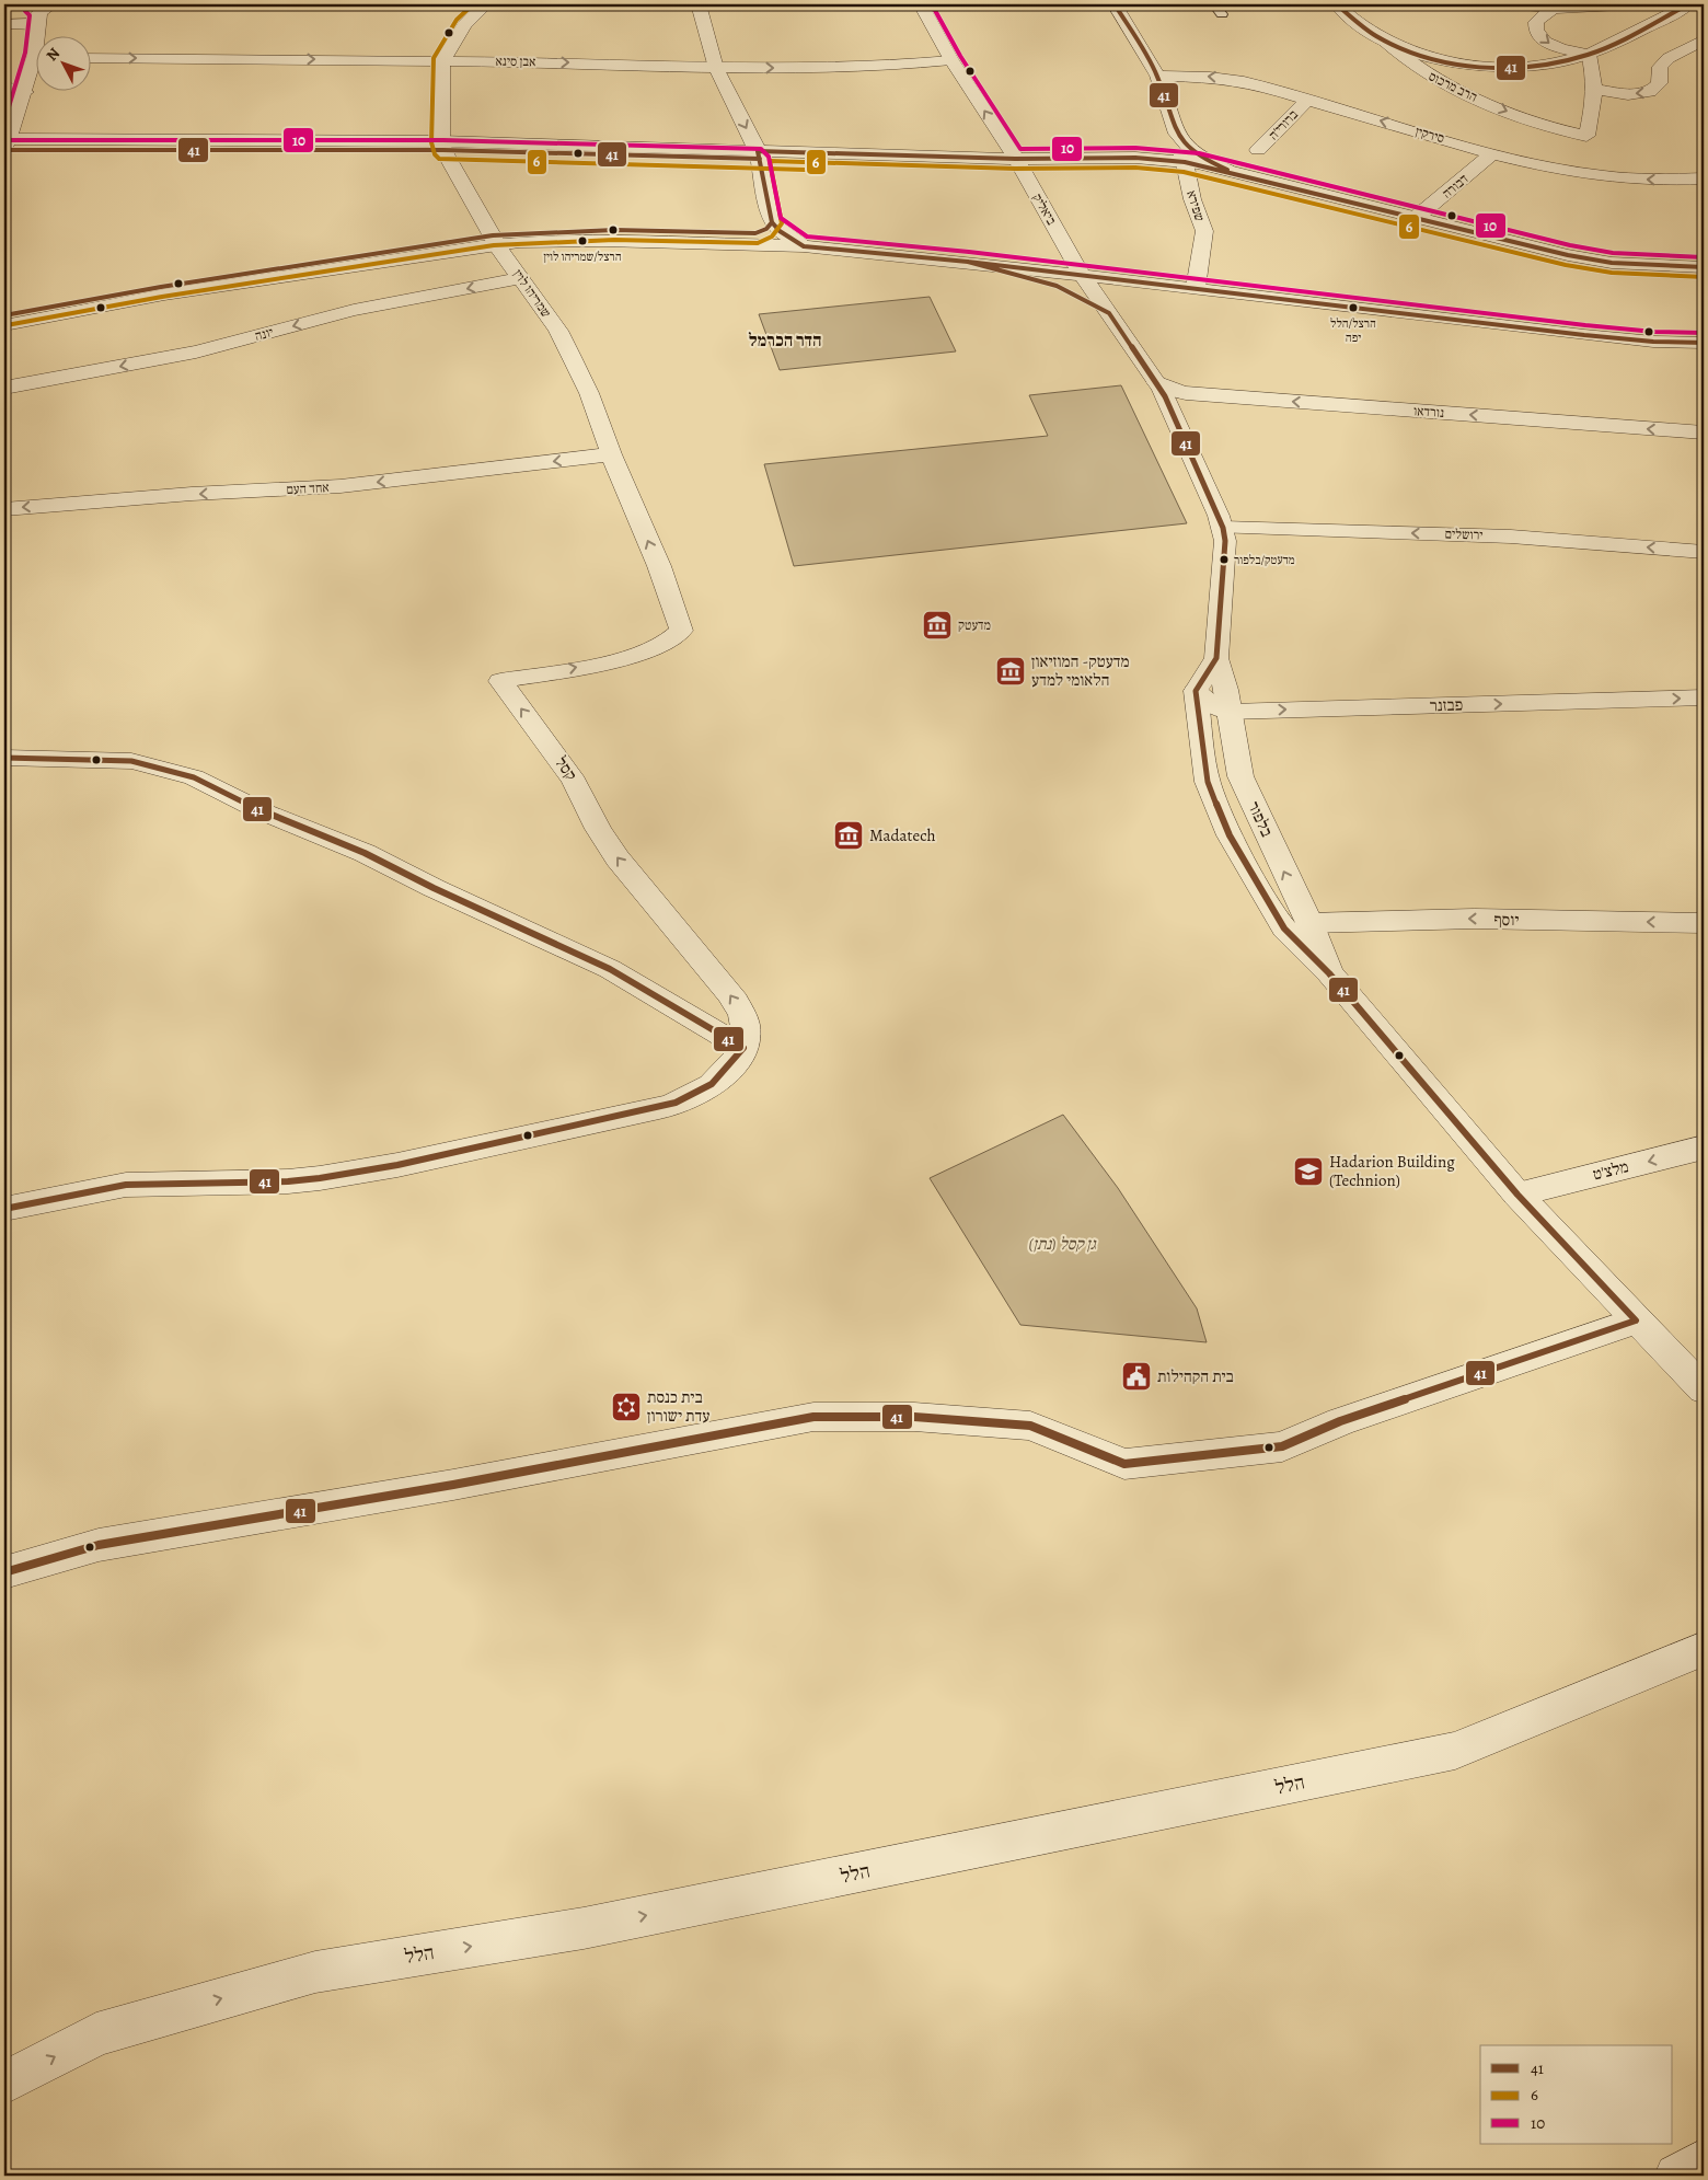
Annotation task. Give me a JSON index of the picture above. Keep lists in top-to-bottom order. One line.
{"streets":{"street":["אבן סינא","הרב מרכוס","ברורי'ה","סירקין","דבורה","שפירא","ביאליק","שמריהו לוין","יונה","נורדאו","אחד העם","ירושלים","פבזנר","קסל","בלפור","יוסף","מלצ'ט","הלל"]},"crossings":[["אבן סינא","ביאליק"],["אבן סינא","שמריהו לוין"],["ברורי'ה","סירקין"],["סירקין","דבורה"],["ביאליק","בלפור"],["שמריהו לוין","יונה"],["שמריהו לוין","אחד העם"],["שמריהו לוין","קסל"],["נורדאו","בלפור"],["ירושלים","בלפור"],["פבזנר","בלפור"],["בלפור","יוסף"],["בלפור","מלצ'ט"]],"one_way":["פבזנר","יוסף","הלל"],"districts":["הדר הכרמל"],"parks":["גן קסל (נתן)"],"places":{"other":["הרצל/שמריהו לוין","הרצל/הלל יפה","מדעטק/בלפור"],"museum":["מדעטק","מדעטק- המוזיאון הלאומי למדע","Madatech"],"school or university":["Hadarion Building (Technion)"],"public building":["בית הקהילות"],"synagogue":["בית כנסת עדת ישורון"]},"lines":["transit line 41","transit line 6","transit line 10"],"legend":["41","6","10"],"north":"top left"}
